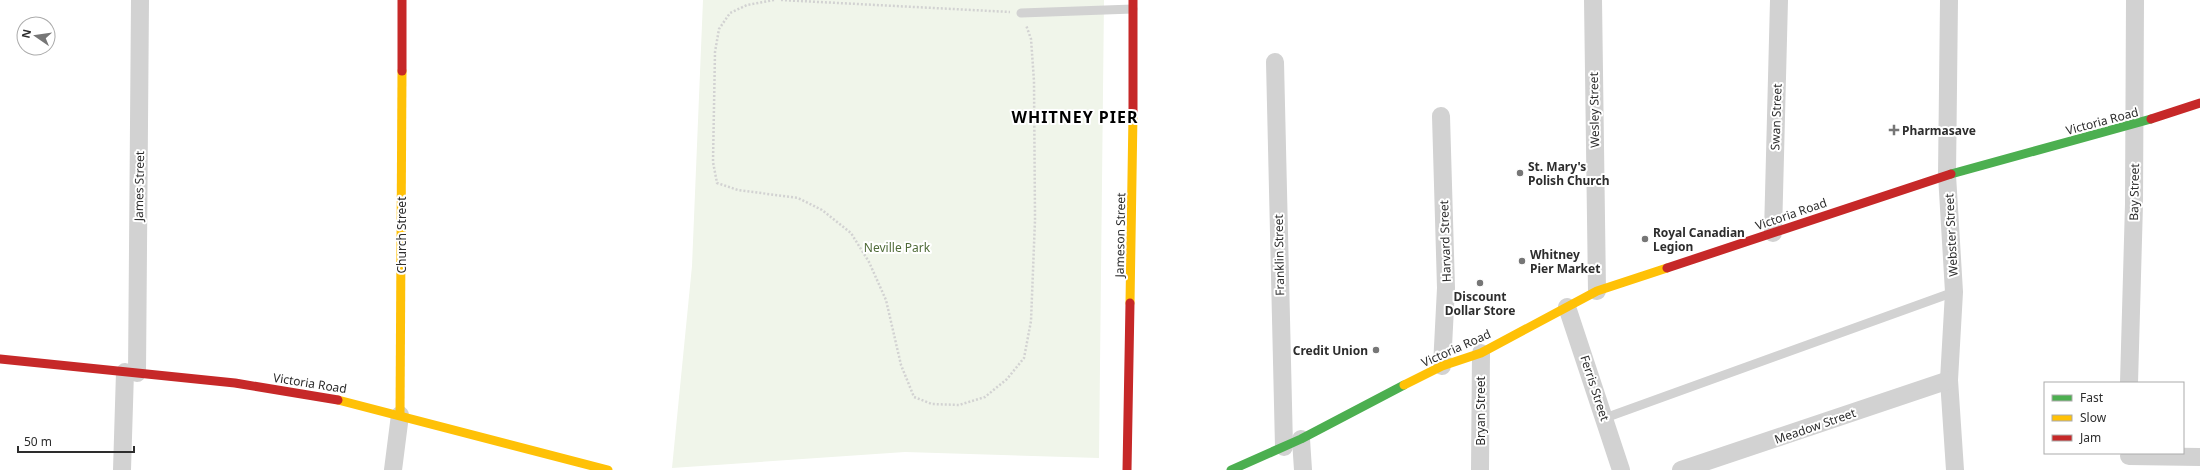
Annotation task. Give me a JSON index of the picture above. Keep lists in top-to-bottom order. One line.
{"streets":{"main road":["Victoria Road","Church Street","Jameson Street"],"street":["Wesley Street","Swan Street","James Street","Bay Street","Webster Street","Harvard Street","Franklin Street","Ferris Street","Bryan Street","Meadow Street"]},"crossings":[["Wesley Street","Victoria Road"],["Swan Street","Victoria Road"],["Victoria Road","James Street"],["Victoria Road","Bay Street"],["Victoria Road","Church Street"],["Victoria Road","Webster Street"],["Victoria Road","Harvard Street"],["Victoria Road","Franklin Street"],["Victoria Road","Ferris Street"],["Victoria Road","Bryan Street"],["Webster Street","Meadow Street"]],"districts":["WHITNEY PIER"],"parks":["Neville Park"],"places":{"health":["Pharmasave"],"other":["St. Mary's Polish Church","Royal Canadian Legion","Whitney Pier Market","Discount Dollar Store","Credit Union"]},"legend":["Fast","Slow","Jam"],"scale_bar":"50 m","north":"left"}
